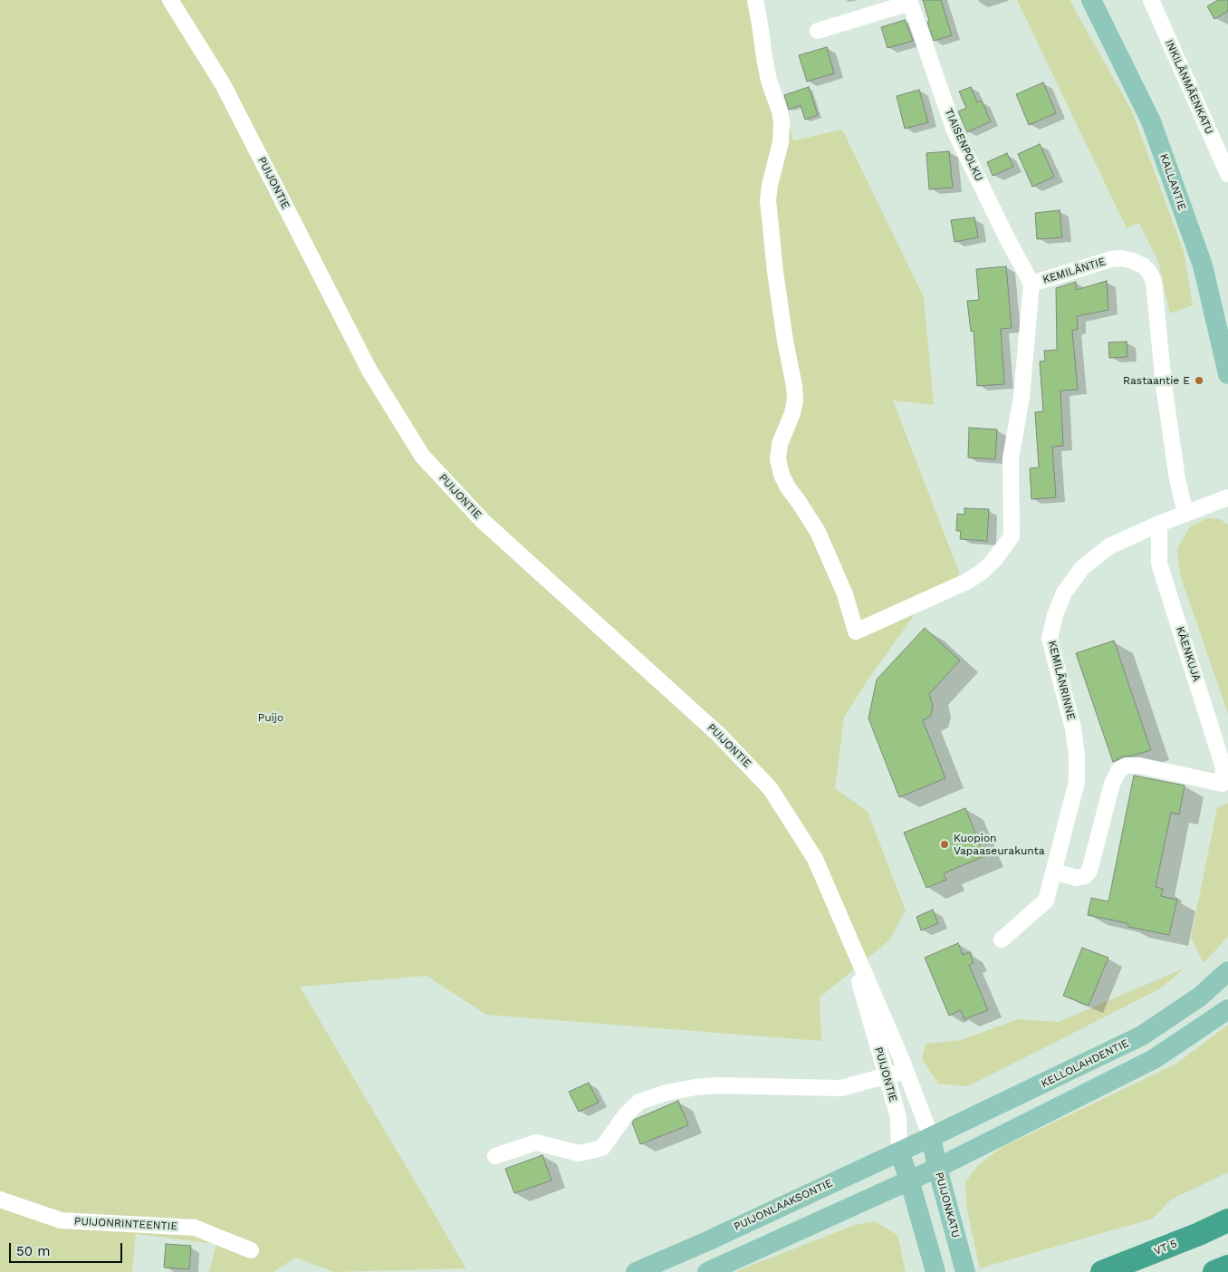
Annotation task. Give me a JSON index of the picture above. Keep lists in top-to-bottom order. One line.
{"streets":{"highway":["VT 5"],"main road":["KALLANTIE","KELLOLAHDENTIE","PUIJONLAAKSONTIE","PUIJONKATU"],"street":["INKILÄNMÄENKATU","TIAISENPOLKU","PUIJONTIE","KEMILÄNTIE","KÄENKUJA","KEMILÄNRINNE","PUIJONRINTEENTIE"]},"crossings":[["TIAISENPOLKU","KEMILÄNTIE"],["PUIJONTIE","KELLOLAHDENTIE"],["PUIJONTIE","PUIJONLAAKSONTIE"],["PUIJONTIE","PUIJONKATU"],["KEMILÄNTIE","KEMILÄNRINNE"],["KÄENKUJA","KEMILÄNRINNE"],["KELLOLAHDENTIE","PUIJONLAAKSONTIE"],["KELLOLAHDENTIE","PUIJONKATU"],["PUIJONLAAKSONTIE","PUIJONKATU"]],"parks":["Puijo"],"places":["Rastaantie E","Kuopion Vapaaseurakunta"],"scale_bar":"50 m"}
